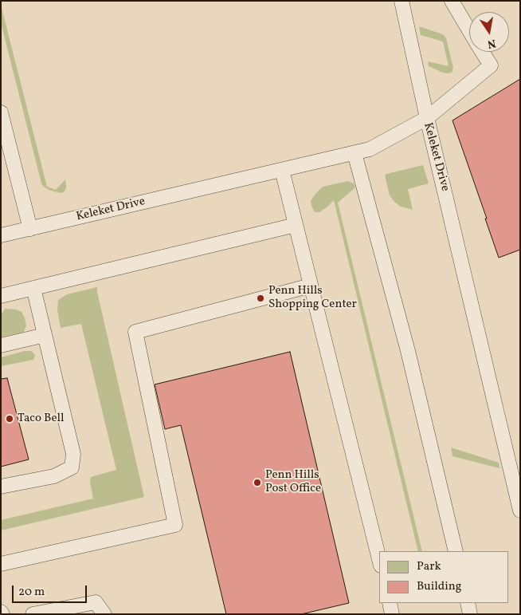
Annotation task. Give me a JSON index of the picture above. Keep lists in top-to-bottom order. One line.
{"streets":{"lane":["Keleket Drive"]},"places":["Penn Hills Shopping Center","Taco Bell","Penn Hills Post Office"],"legend":["Park","Building"],"scale_bar":"20 m","north":"bottom"}
